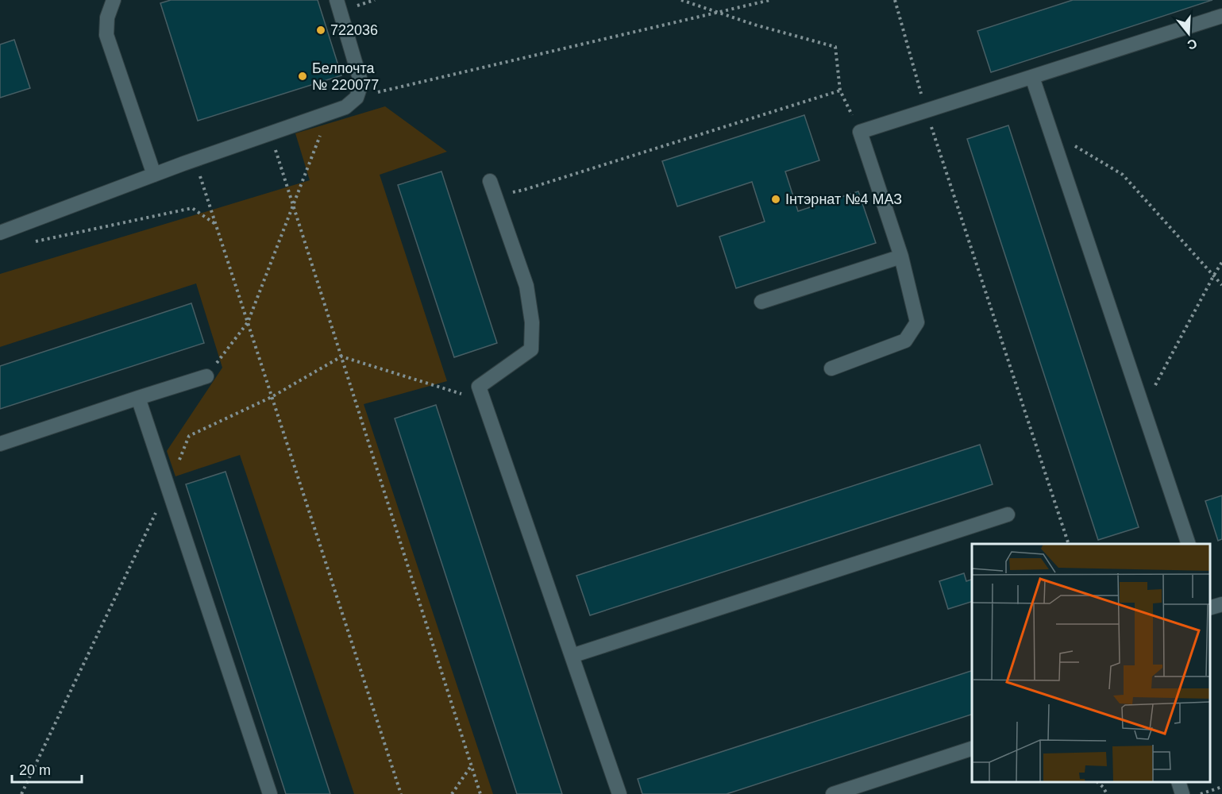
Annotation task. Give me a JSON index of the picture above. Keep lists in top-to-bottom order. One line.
{"places":["722036","Белпочта № 220077","Інтэрнат №4 МАЗ"],"scale_bar":"20 m","north":"bottom"}
